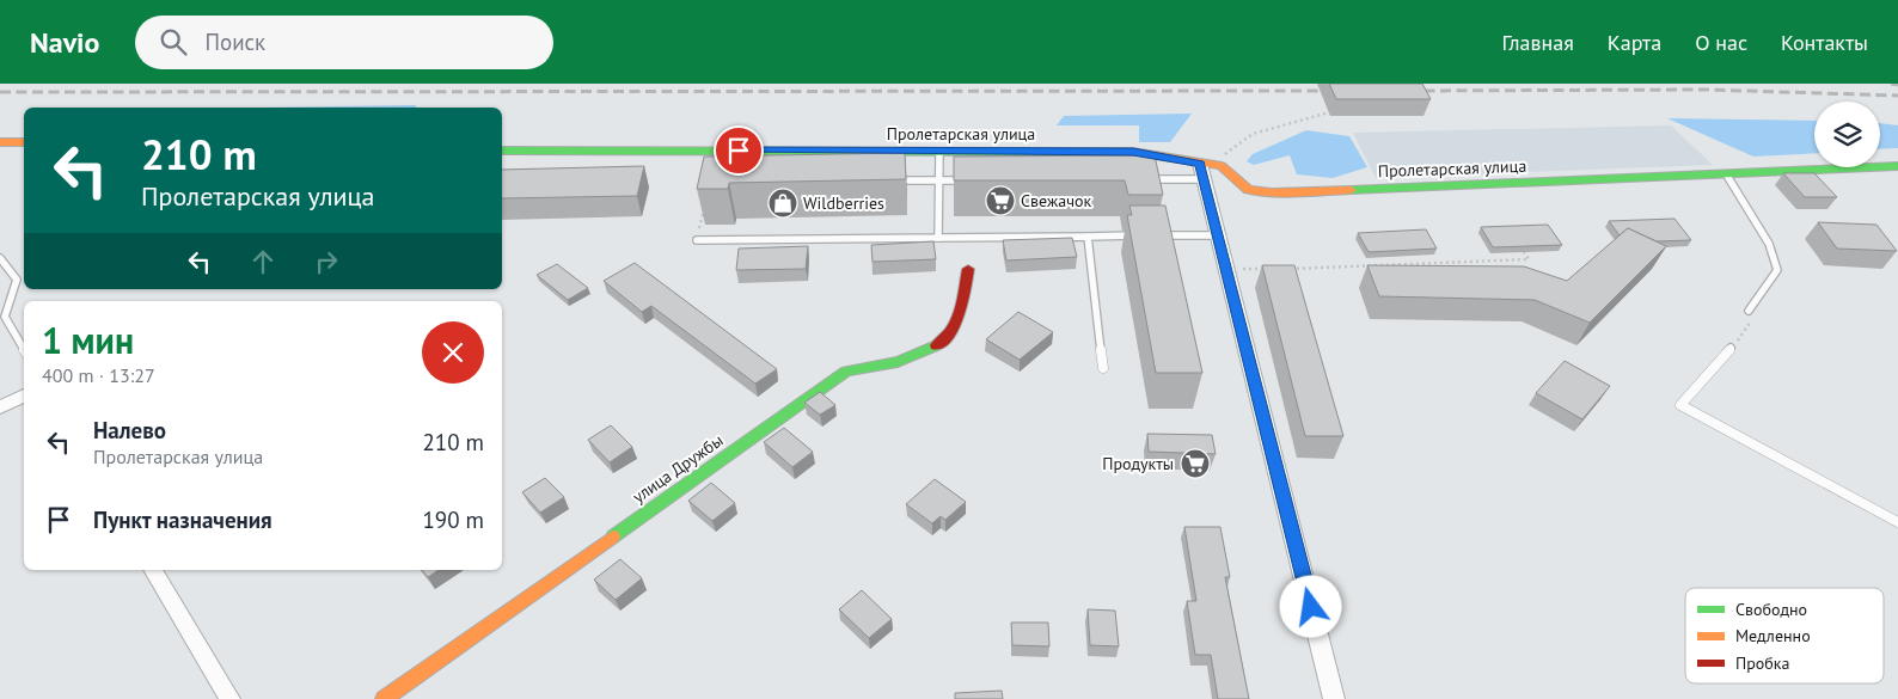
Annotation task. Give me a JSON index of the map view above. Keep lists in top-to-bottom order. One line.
{"streets":{"main road":["Пролетарская улица","улица Дружбы"]},"places":{"supermarket":["Свежачок","Продукты"],"shop":["Wildberries"]},"legend":["Свободно","Медленно","Пробка"],"page":{"header":"Navio","search":"Поиск","nav":["Главная","Карта","О нас","Контакты"],"turn":["210 m","Пролетарская улица"],"heading":["1 мин","400 m · 13:27"],"list":[{"name":"Налево","note":"Пролетарская улица","value":"210 m"},{"name":"Пункт назначения","value":"190 m"}]}}
